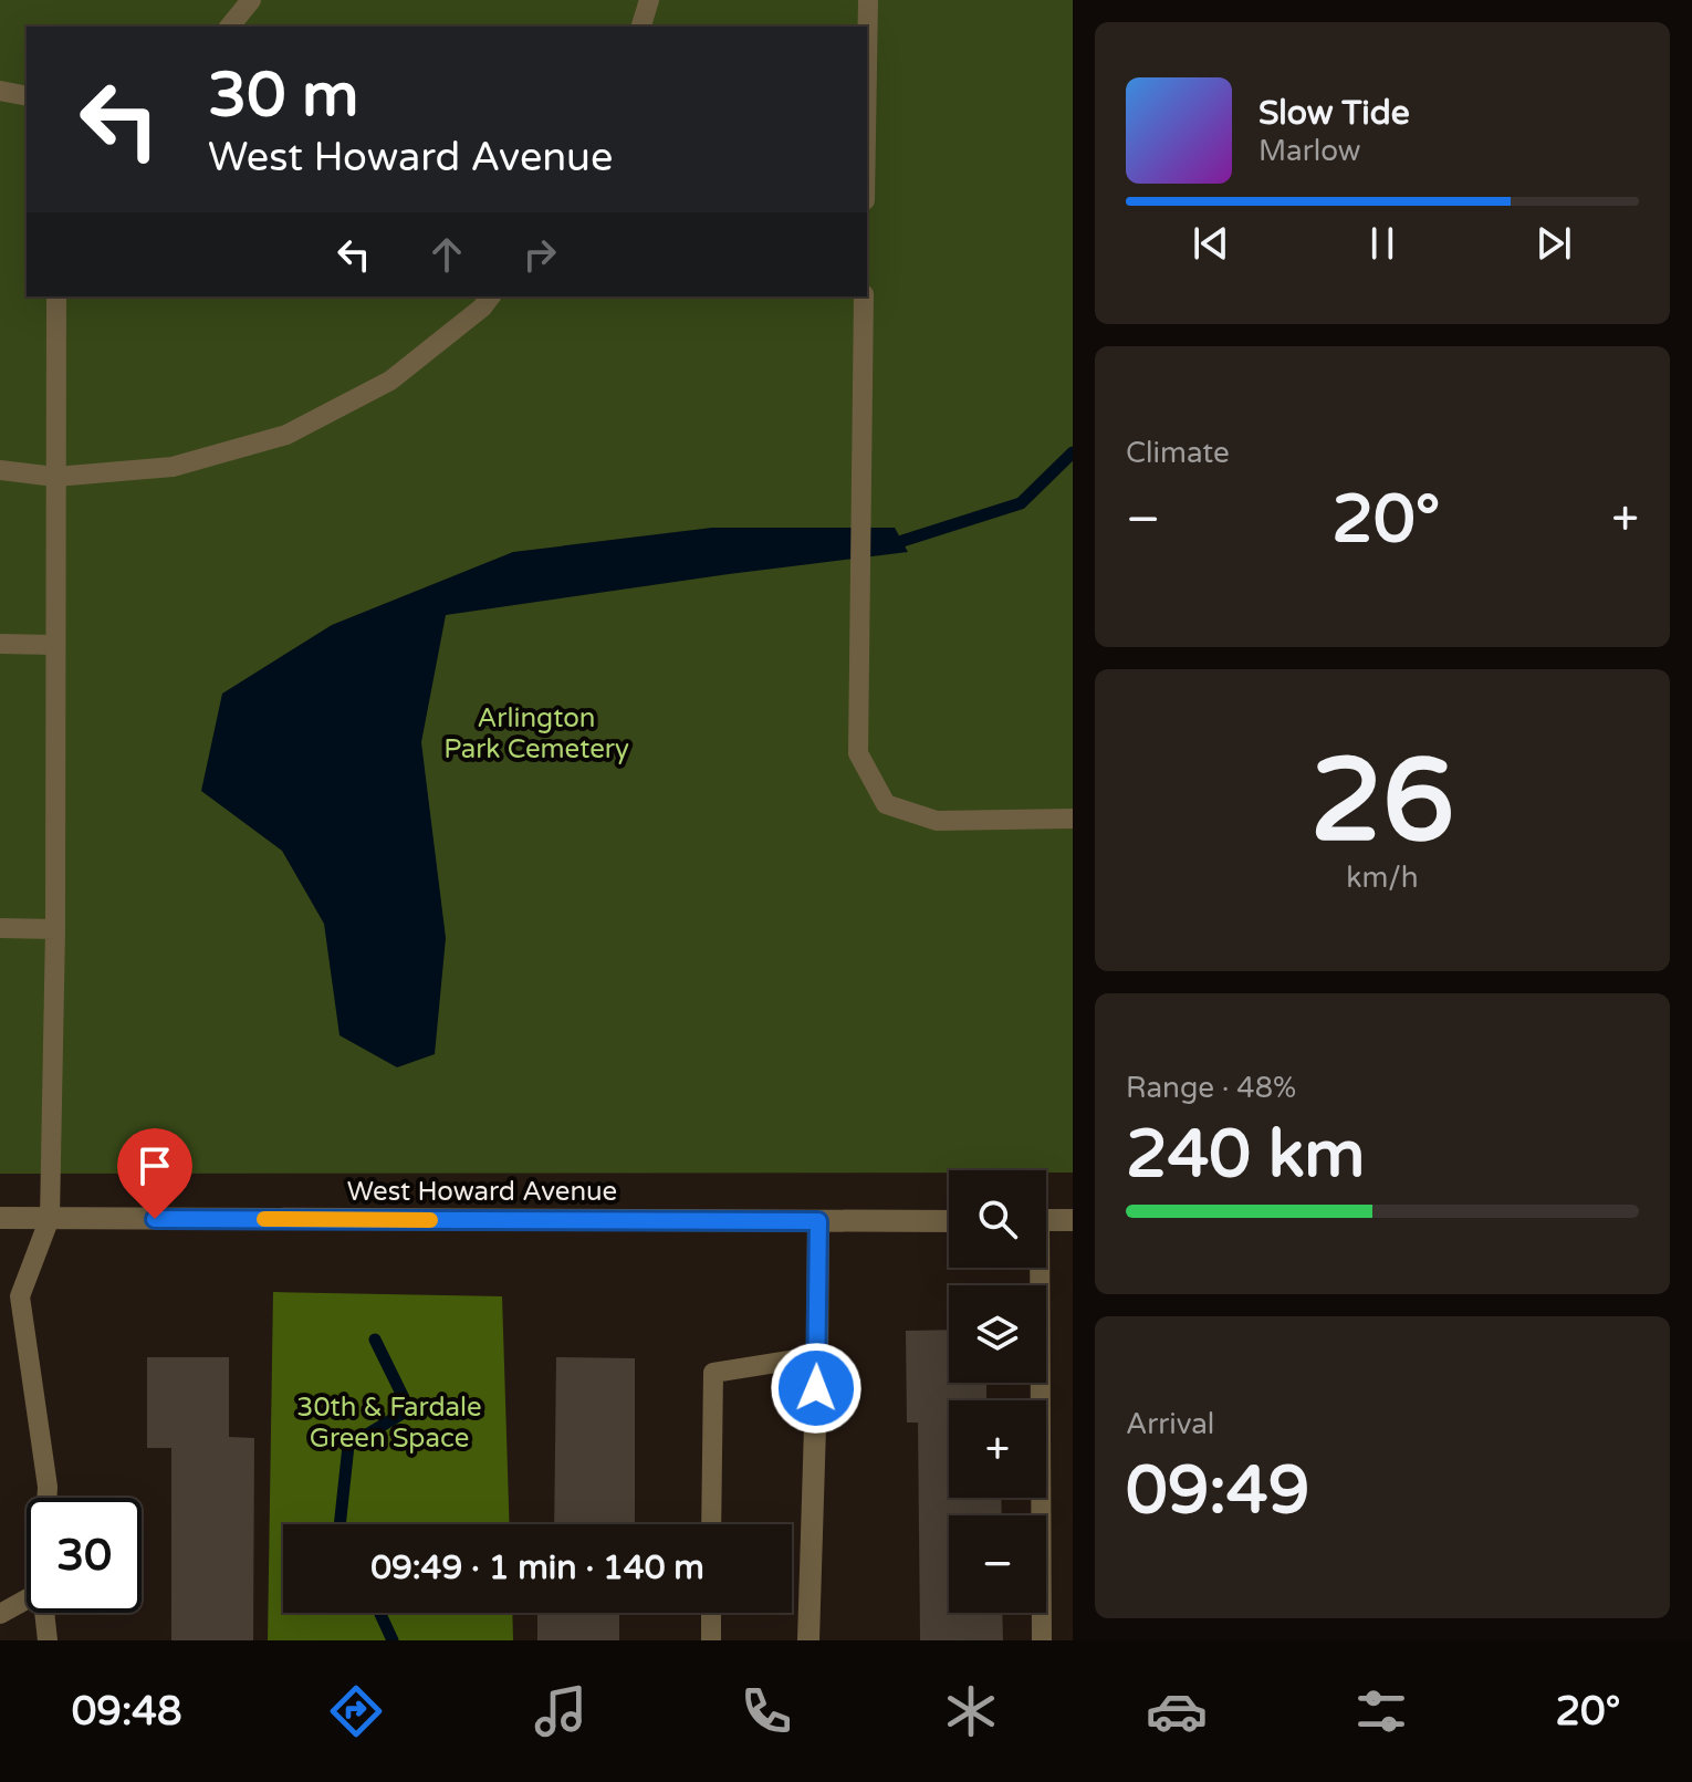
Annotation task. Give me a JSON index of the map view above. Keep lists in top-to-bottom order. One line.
{"streets":{"street":["West Howard Avenue"]},"parks":["Arlington Park Cemetery","30th & Fardale Green Space"],"page":{"turn":["30 m","West Howard Avenue"],"song":["Slow Tide","Marlow"],"tile":["Climate",["26","km/h"],["Range · 48%","240 km"],["Arrival","09:49"]],"heat":["−","20°","+"],"map_buttons":["+","−"],"limit":"30","trip":"09:49 · 1 min · 140 m","tabs":["09:48","20°"]}}
